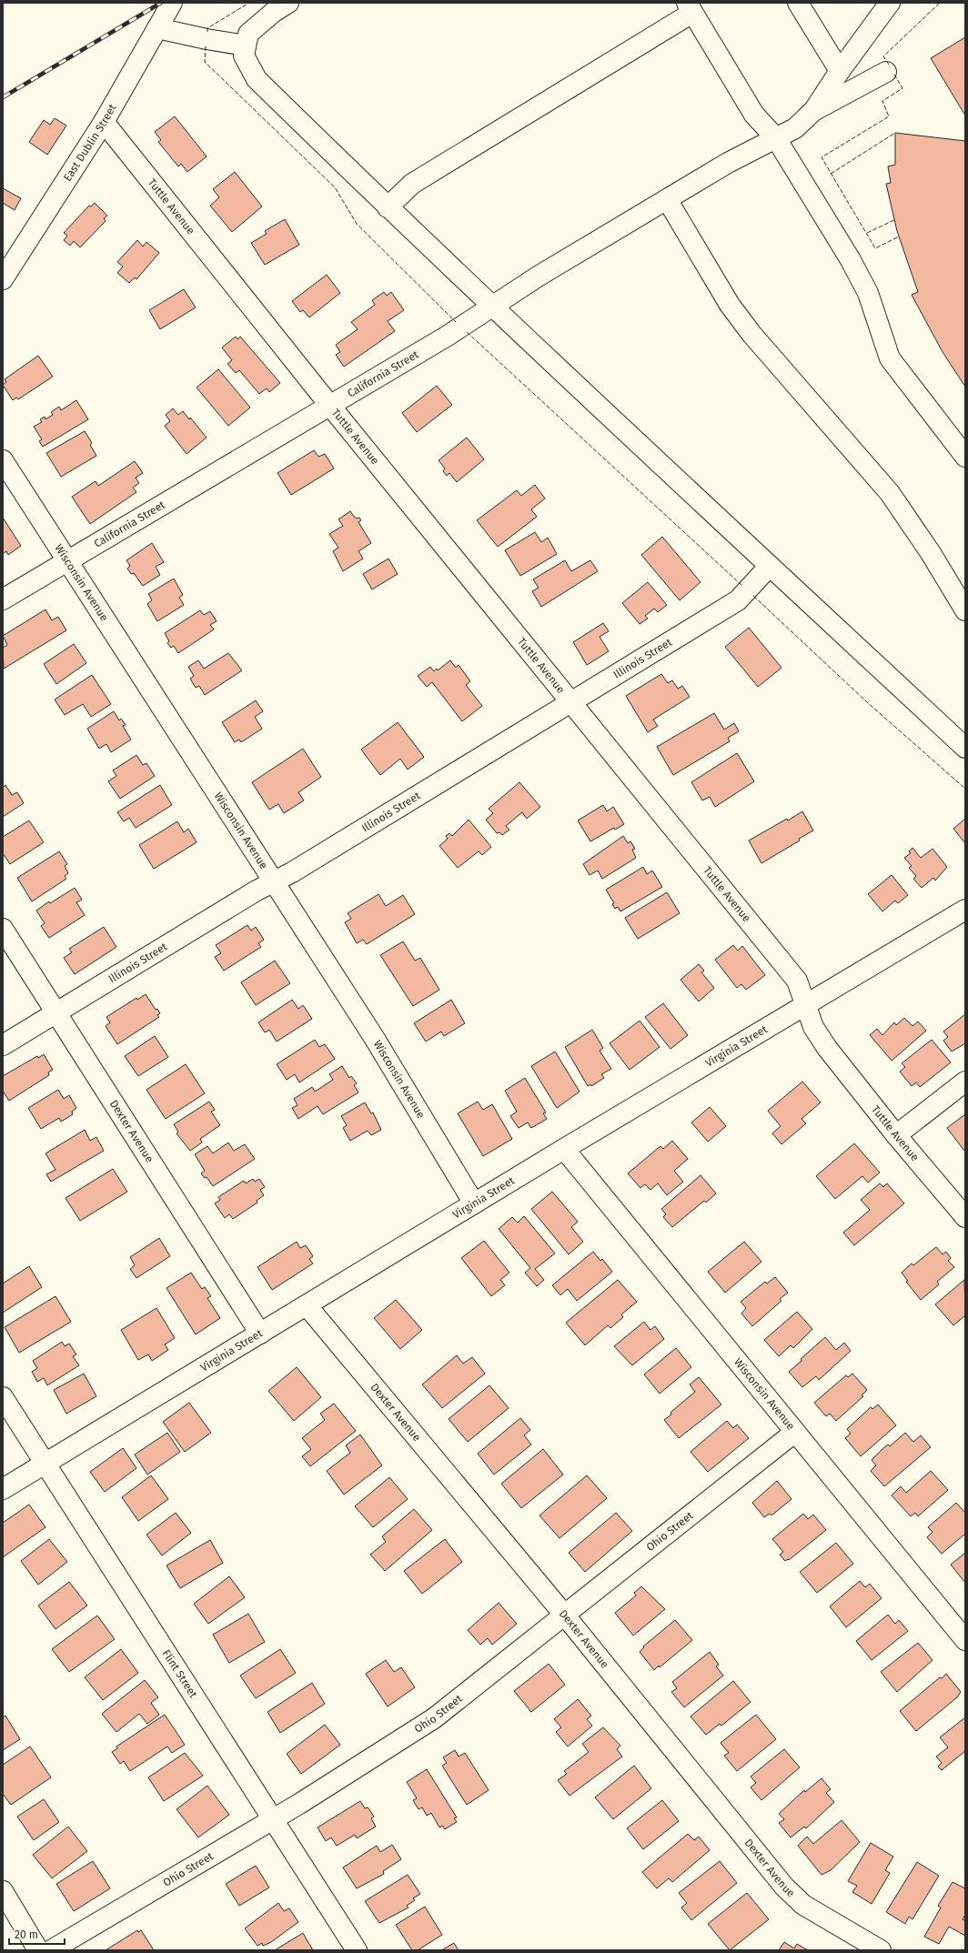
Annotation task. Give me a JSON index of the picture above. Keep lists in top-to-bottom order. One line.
{"streets":{"street":["East Dublin Street","Tuttle Avenue","California Street","Wisconsin Avenue","Illinois Street","Virginia Street","Dexter Avenue","Ohio Street","Flint Street"]},"crossings":[["East Dublin Street","Tuttle Avenue"],["Tuttle Avenue","California Street"],["Tuttle Avenue","Illinois Street"],["Tuttle Avenue","Virginia Street"],["California Street","Wisconsin Avenue"],["Wisconsin Avenue","Illinois Street"],["Wisconsin Avenue","Virginia Street"],["Wisconsin Avenue","Ohio Street"],["Illinois Street","Dexter Avenue"],["Virginia Street","Dexter Avenue"],["Virginia Street","Flint Street"],["Dexter Avenue","Ohio Street"],["Ohio Street","Flint Street"]],"scale_bar":"20 m"}
